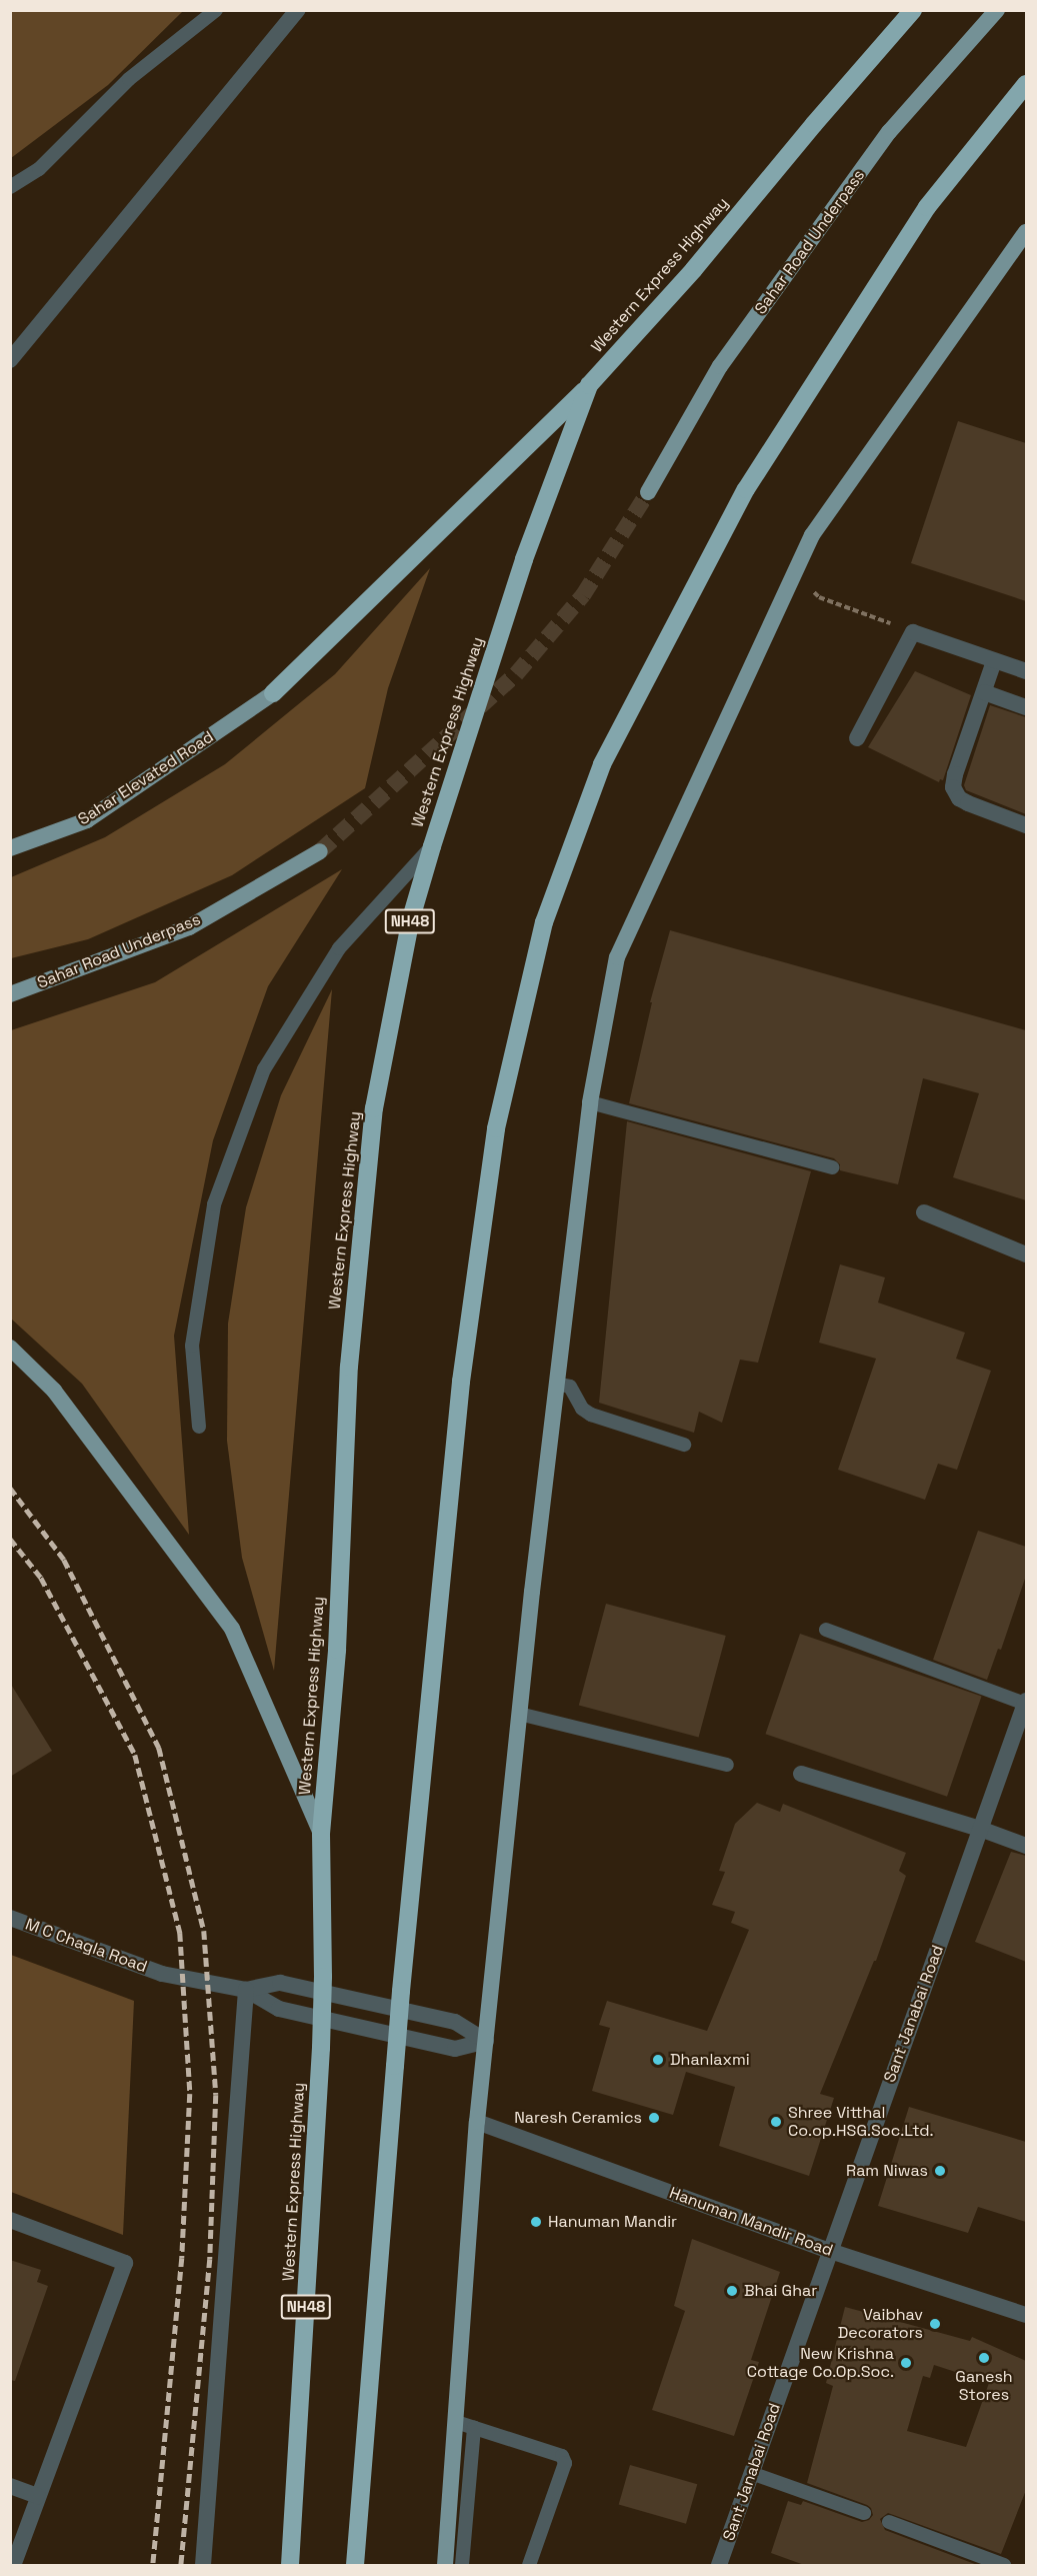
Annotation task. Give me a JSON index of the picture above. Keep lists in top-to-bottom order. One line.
{"streets":{"highway":["Western Express Highway","NH48"],"main road":["Sahar Road Underpass","Sahar Elevated Road"],"street":["M C Chagla Road","Sant Janabai Road","Hanuman Mandir Road"]},"crossings":[["Sant Janabai Road","Hanuman Mandir Road"]],"places":["Dhanlaxmi","Naresh Ceramics","Shree Vitthal Co.op.HSG.Soc.Ltd.","Ram Niwas","Hanuman Mandir","Bhai Ghar","Vaibhav Decorators","Ganesh Stores","New Krishna Cottage Co.Op.Soc."]}
